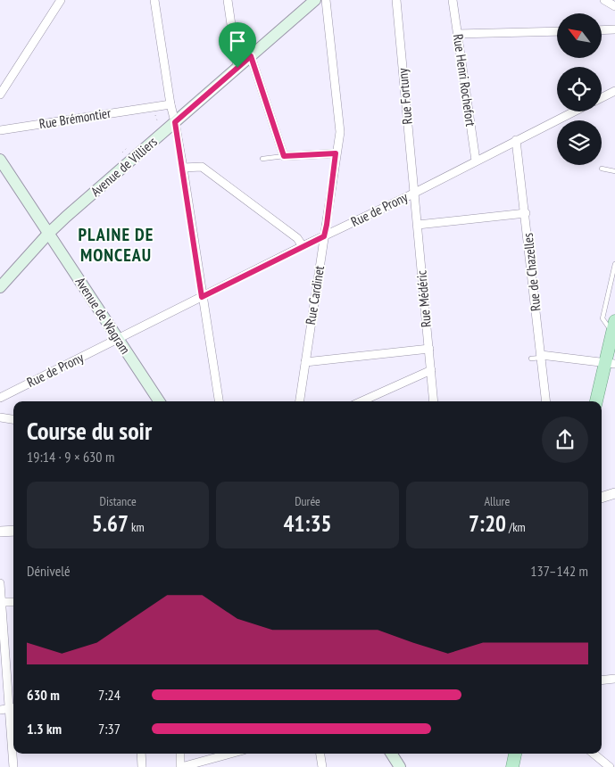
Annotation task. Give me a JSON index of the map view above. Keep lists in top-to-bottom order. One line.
{"streets":{"main road":["Avenue de Villiers","Avenue de Wagram"],"street":["Rue Henri Rochefort","Rue Fortuny","Rue Brémontier","Rue de Prony","Rue de Chazelles","Rue Cardinet","Rue Médéric"]},"crossings":[["Rue Henri Rochefort","Rue de Prony"],["Rue Fortuny","Rue de Prony"],["Rue Fortuny","Rue Médéric"],["Avenue de Villiers","Avenue de Wagram"],["Rue de Prony","Rue de Chazelles"],["Rue de Prony","Rue Cardinet"],["Rue de Prony","Rue Médéric"],["Rue de Prony","Avenue de Wagram"]],"districts":["PLAINE DE MONCEAU"],"north":"top left","page":{"heading":["Course du soir","19:14 · 9 × 630 m"],"stats":[["Distance","5.67 km"],["Durée","41:35"],["Allure","7:20 /km"]],"chart":["Dénivelé","137–142 m"],"list":[{"name":"630 m","note":"7:24"},{"name":"1.3 km","note":"7:37"}]}}
